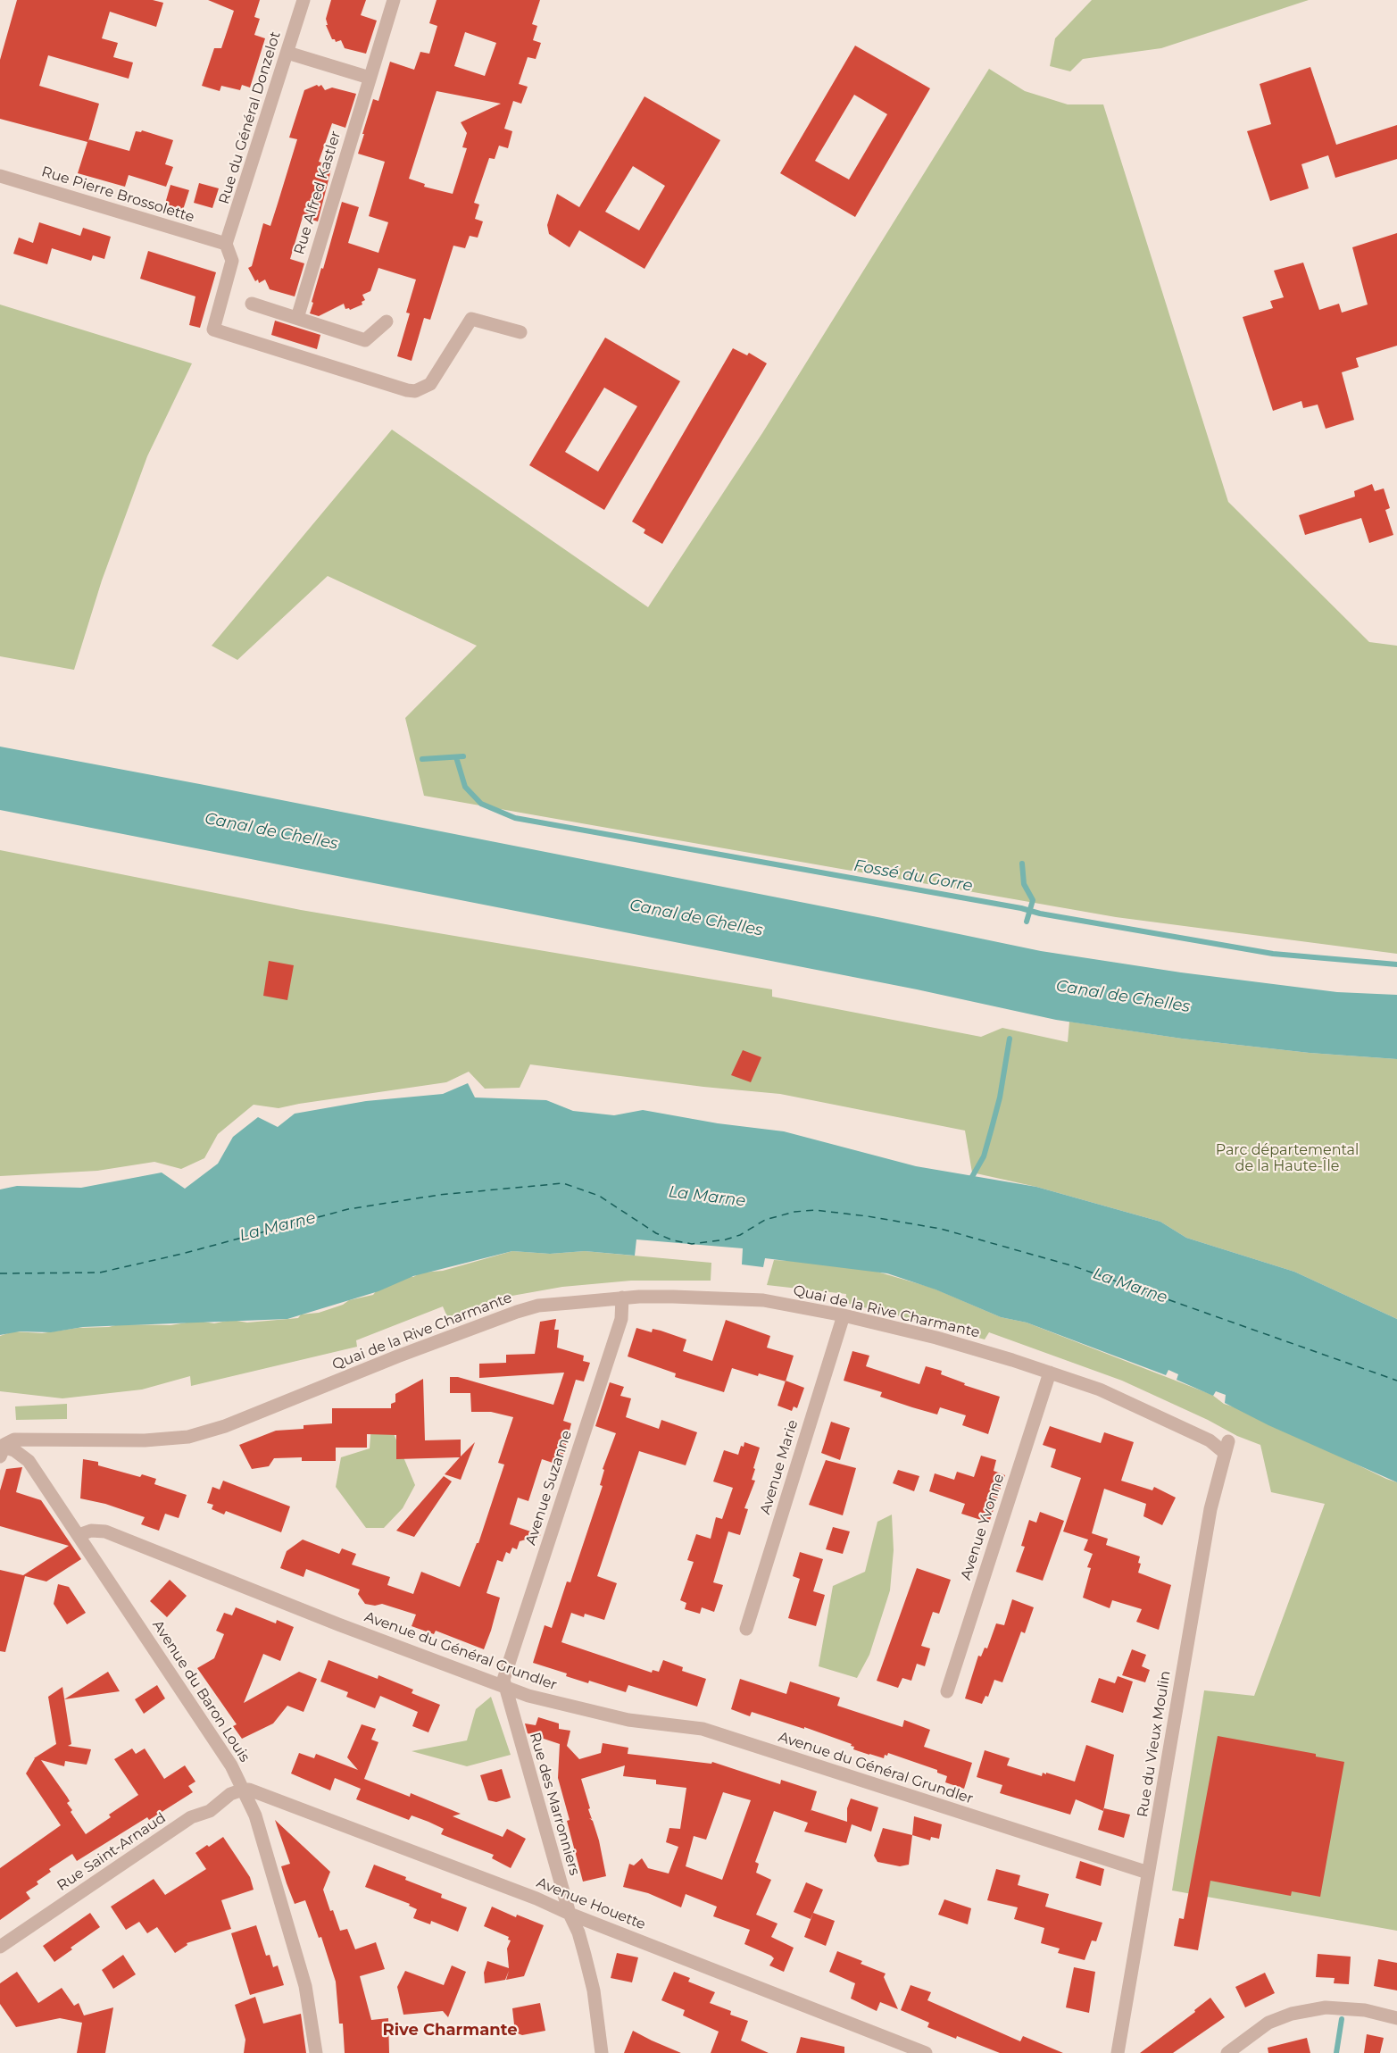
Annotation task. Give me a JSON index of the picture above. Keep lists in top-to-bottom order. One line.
{"streets":{"street":["Rue du Général Donzelot","Rue Alfred Kastler","Rue Pierre Brossolette","Quai de la Rive Charmante","Avenue Marie","Avenue Suzanne","Avenue Yvonne","Avenue du Général Grundler","Avenue du Baron Louis","Rue du Vieux Moulin","Rue des Marronniers","Rue Saint-Arnaud","Avenue Houette"]},"crossings":[["Rue du Général Donzelot","Rue Pierre Brossolette"],["Quai de la Rive Charmante","Avenue Marie"],["Quai de la Rive Charmante","Avenue Suzanne"],["Quai de la Rive Charmante","Avenue Yvonne"],["Quai de la Rive Charmante","Avenue du Baron Louis"],["Quai de la Rive Charmante","Rue du Vieux Moulin"],["Avenue Suzanne","Avenue du Général Grundler"],["Avenue Suzanne","Rue des Marronniers"],["Avenue du Général Grundler","Avenue du Baron Louis"],["Avenue du Général Grundler","Rue du Vieux Moulin"],["Avenue du Général Grundler","Rue des Marronniers"],["Avenue du Baron Louis","Rue Saint-Arnaud"],["Avenue du Baron Louis","Avenue Houette"],["Rue des Marronniers","Avenue Houette"],["Rue Saint-Arnaud","Avenue Houette"]],"districts":["Rive Charmante"],"water":["Canal de Chelles","Fossé du Gorre","La Marne"],"parks":["Parc départemental de la Haute-Île"]}
